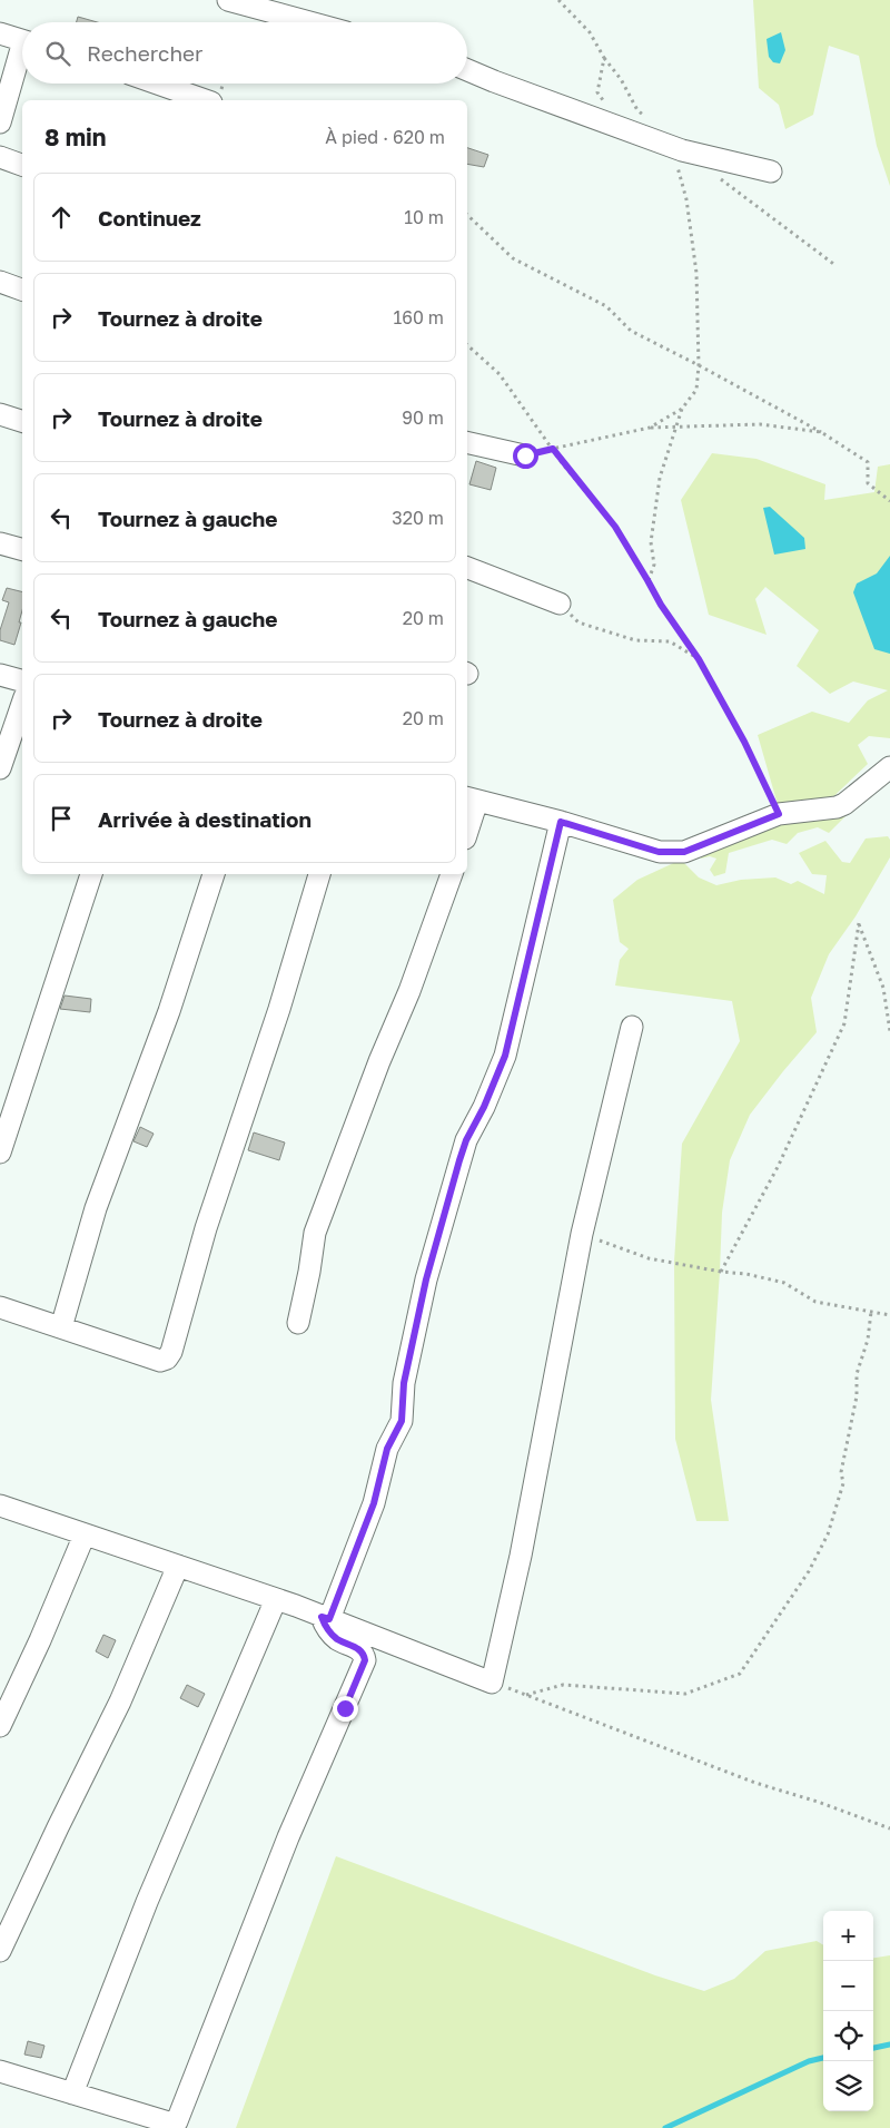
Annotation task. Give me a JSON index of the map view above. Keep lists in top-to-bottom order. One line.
{"page":{"search":"Rechercher","heading":["8 min","À pied · 620 m"],"list":[["Continuez","10 m"],["Tournez à droite","160 m"],["Tournez à droite","90 m"],["Tournez à gauche","320 m"],["Tournez à gauche","20 m"],["Tournez à droite","20 m"],"Arrivée à destination"],"map_buttons":["+","−"]}}
